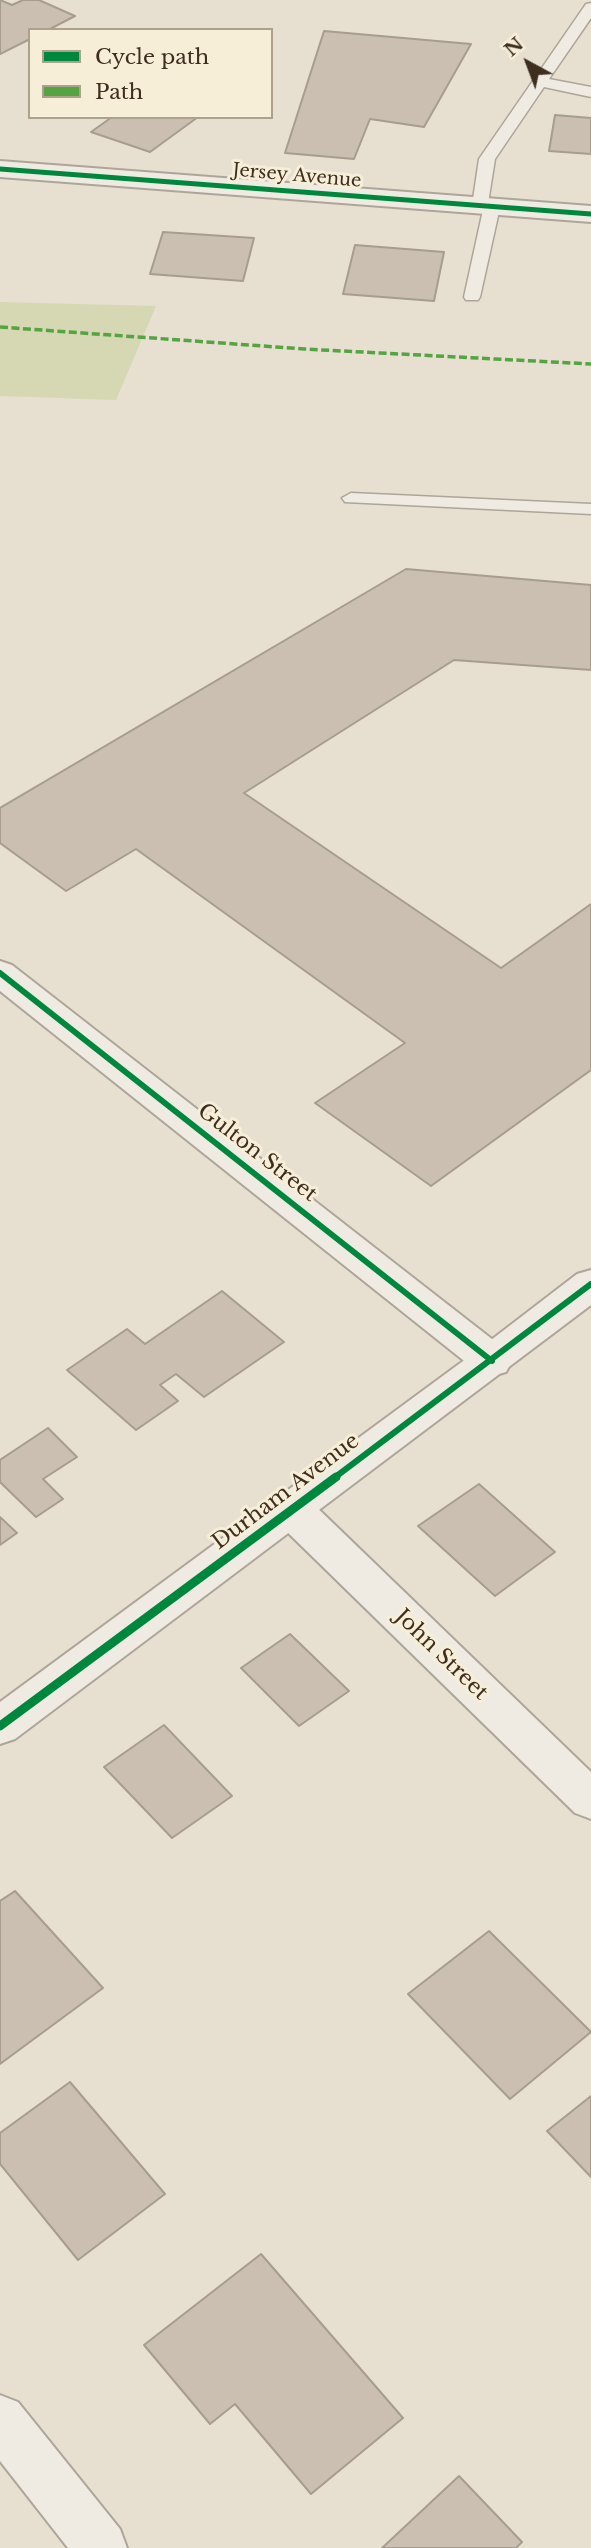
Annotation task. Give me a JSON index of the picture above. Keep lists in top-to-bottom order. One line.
{"streets":{"street":["Jersey Avenue","Gulton Street","Durham Avenue","John Street"]},"crossings":[["Gulton Street","Durham Avenue"],["Durham Avenue","John Street"]],"legend":["Cycle path","Path"],"north":"top left"}
